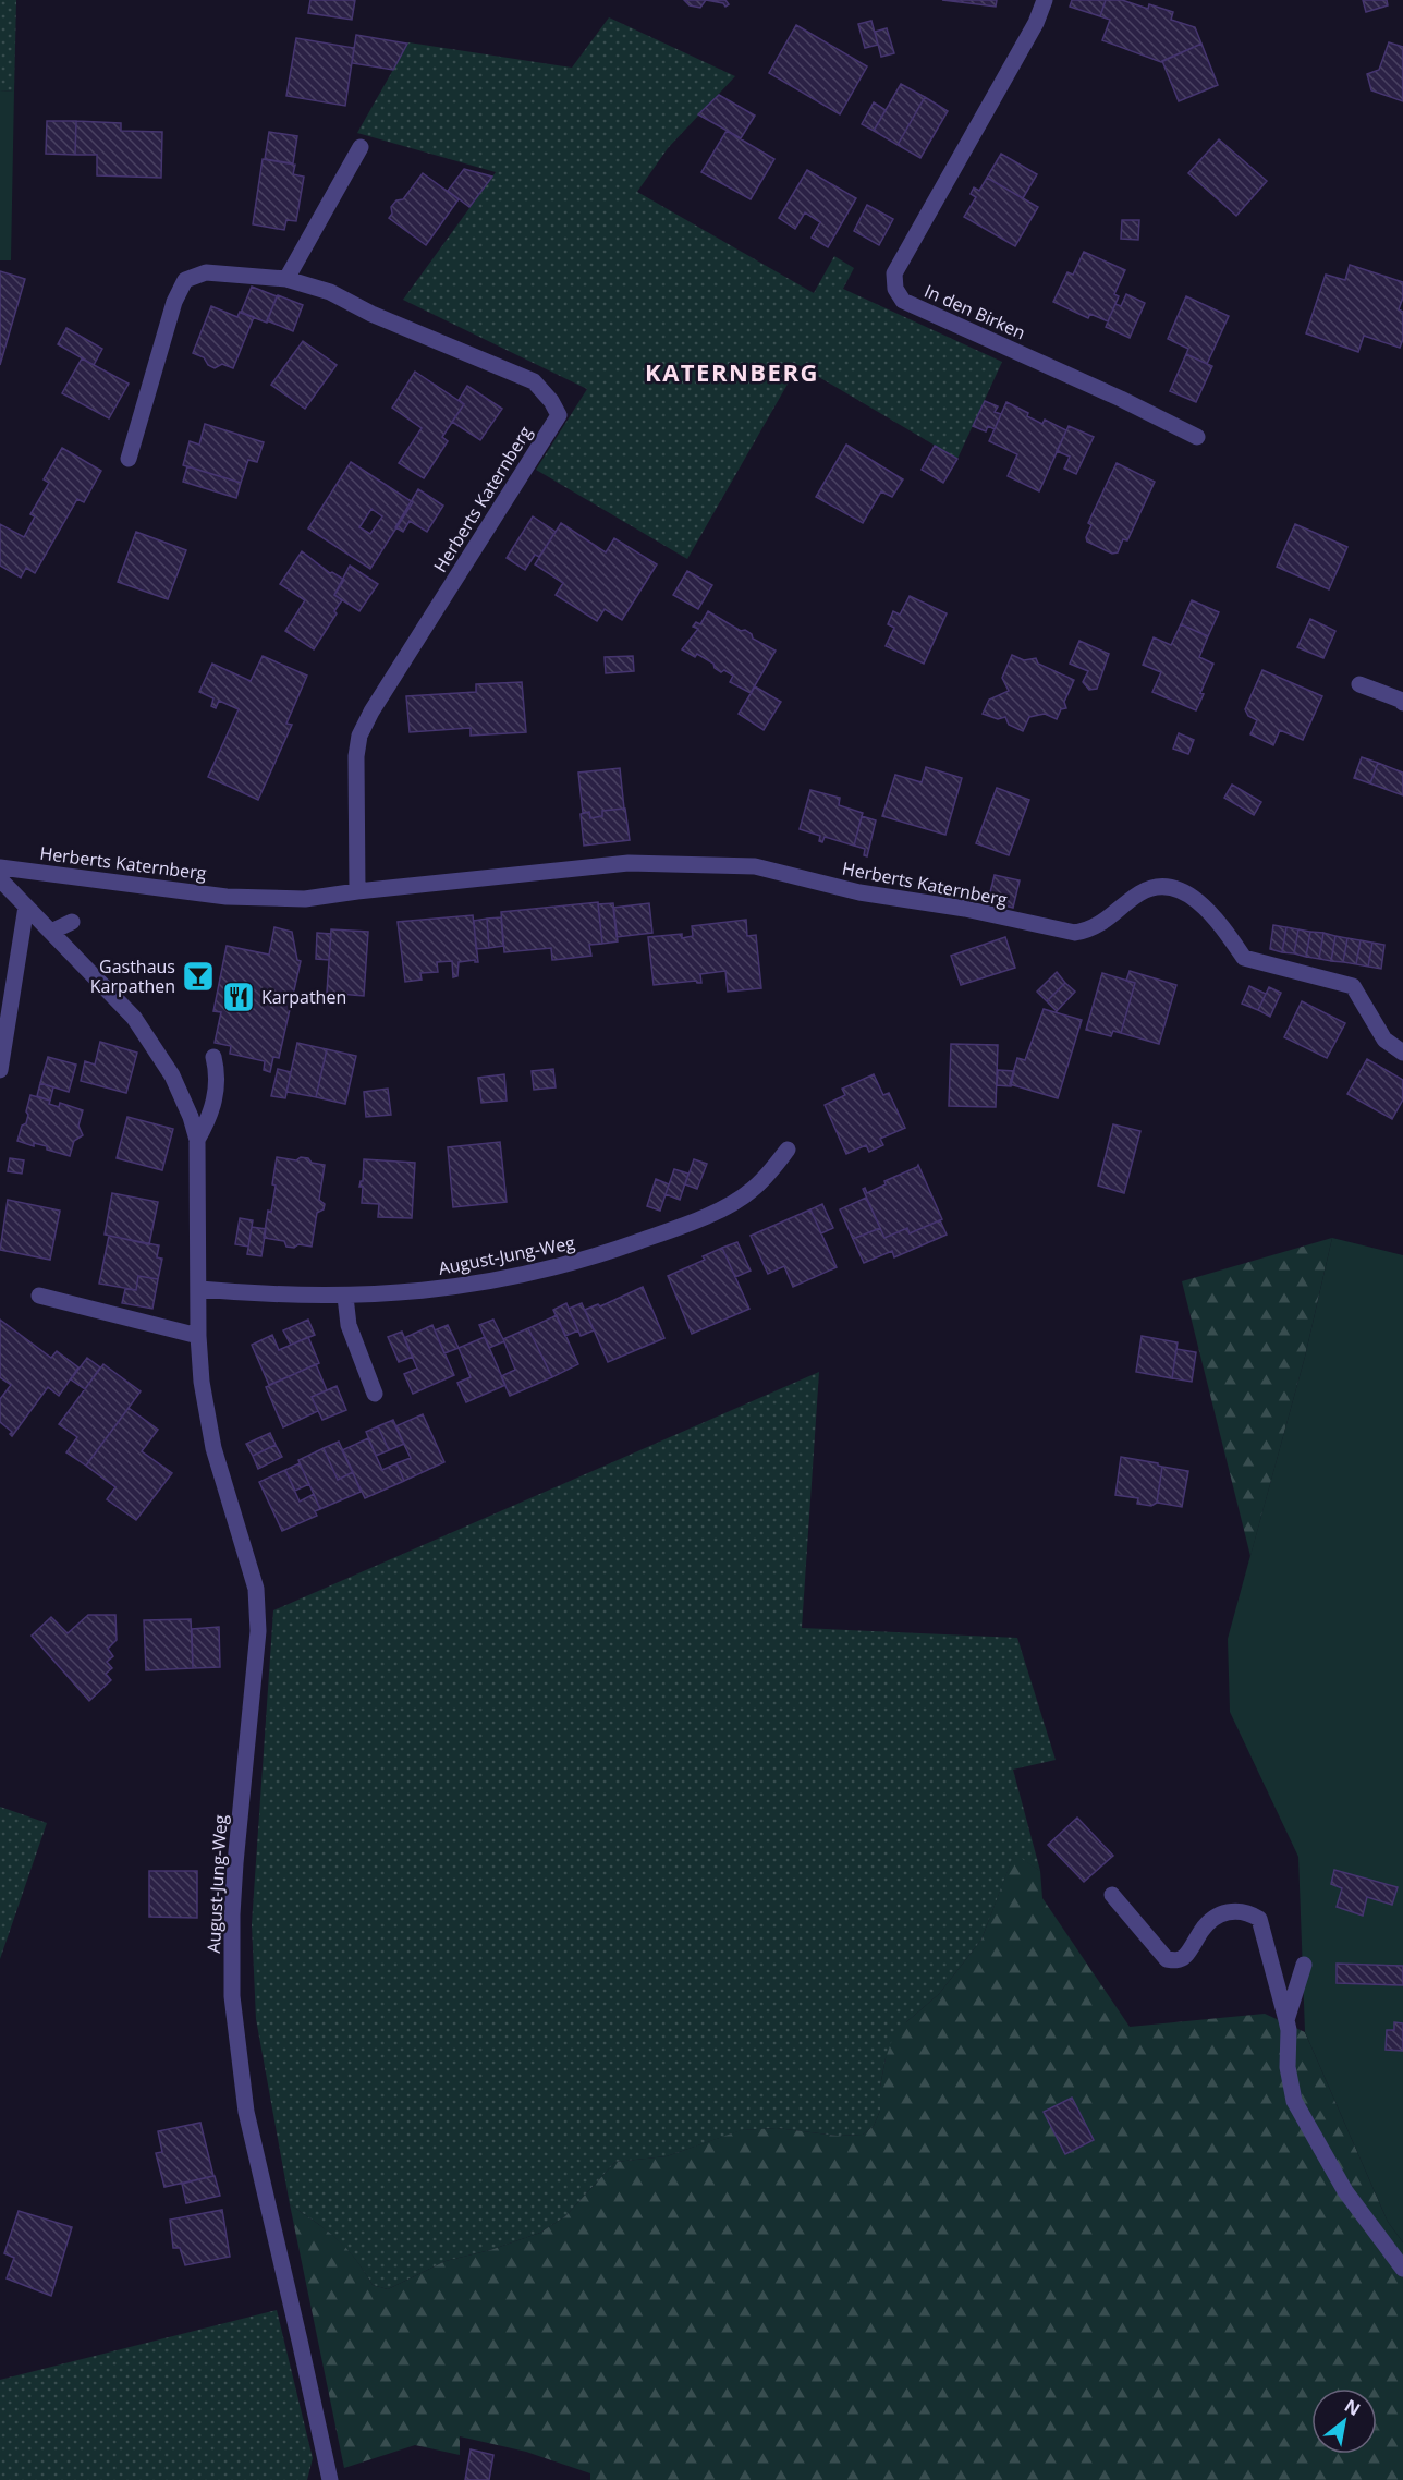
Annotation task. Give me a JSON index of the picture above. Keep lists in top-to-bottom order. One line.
{"streets":{"street":["In den Birken","Herberts Katernberg","August-Jung-Weg"]},"districts":["KATERNBERG"],"places":{"bar":["Gasthaus Karpathen"],"restaurant":["Karpathen"]},"north":"top right"}
